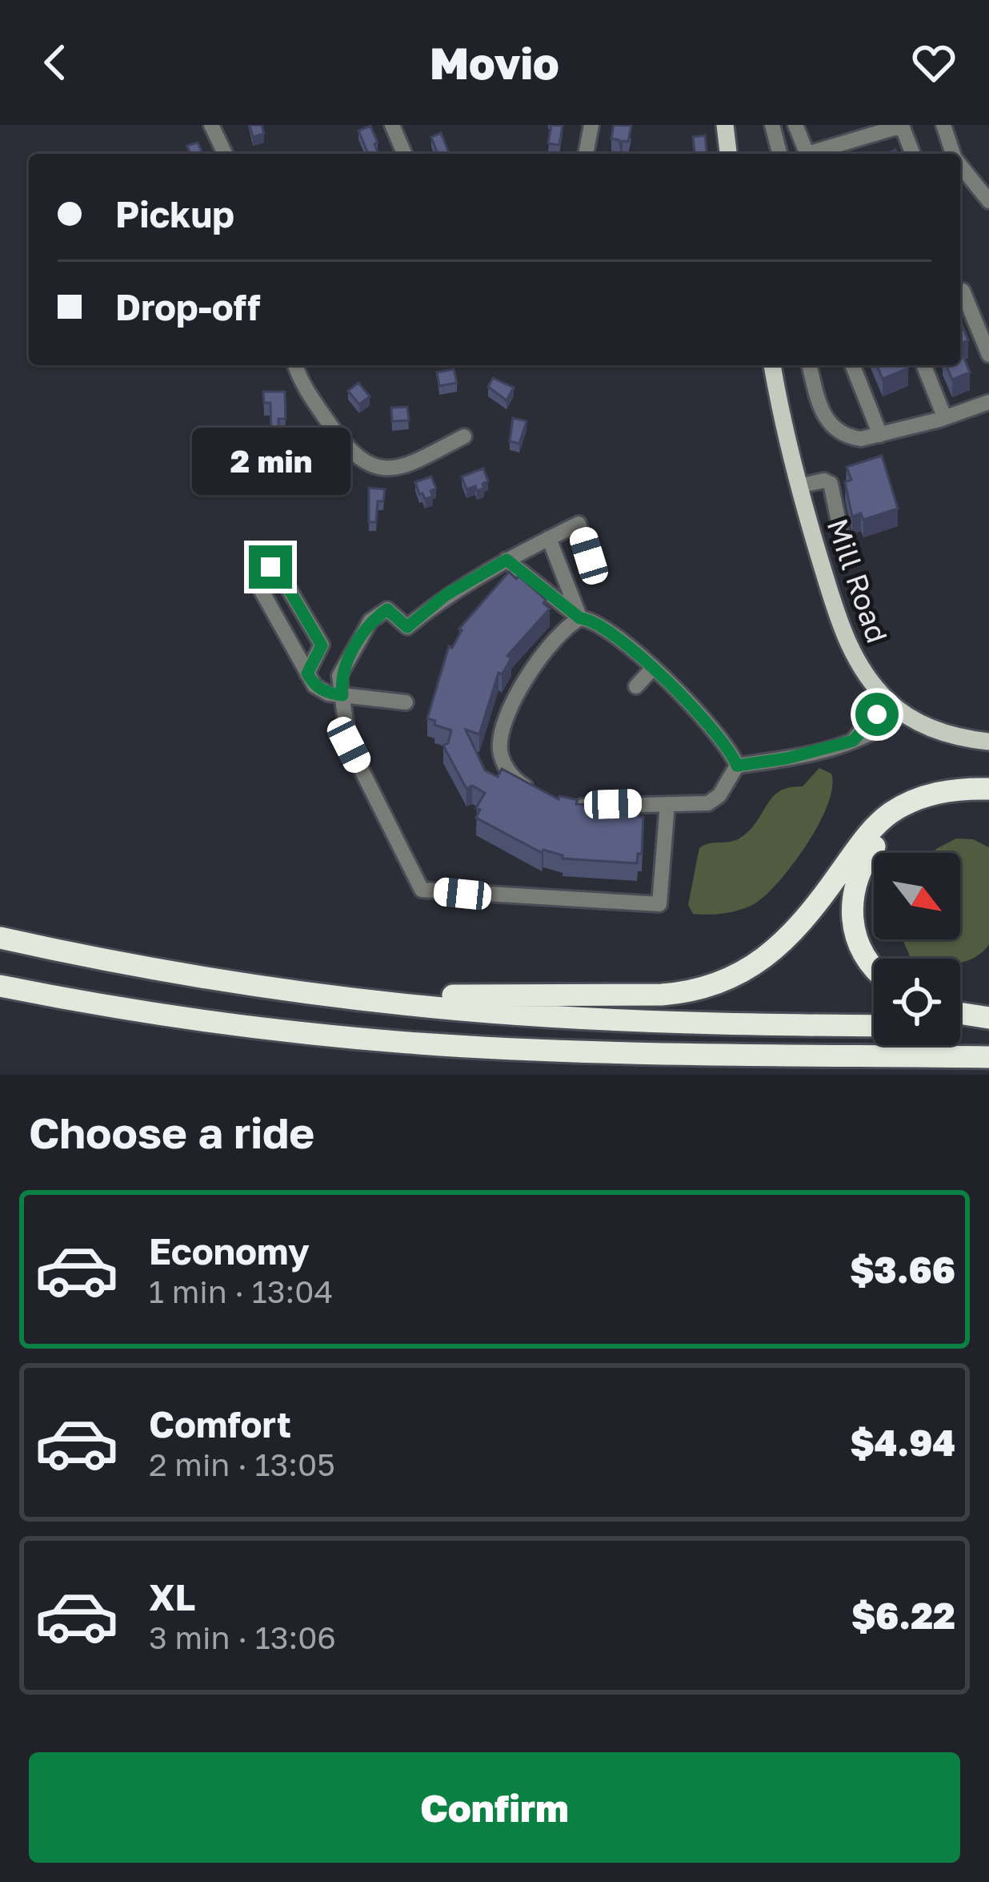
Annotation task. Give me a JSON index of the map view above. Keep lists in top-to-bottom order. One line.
{"streets":{"main road":["Mill Road"]},"north":"bottom right","page":{"header":"Movio","banner":["Pickup","Drop-off"],"bubble":"2 min","heading":"Choose a ride","list":[{"name":"Economy","note":"1 min · 13:04","value":"$3.66"},{"name":"Comfort","note":"2 min · 13:05","value":"$4.94"},{"name":"XL","note":"3 min · 13:06","value":"$6.22"}],"buttons":"Confirm"}}
